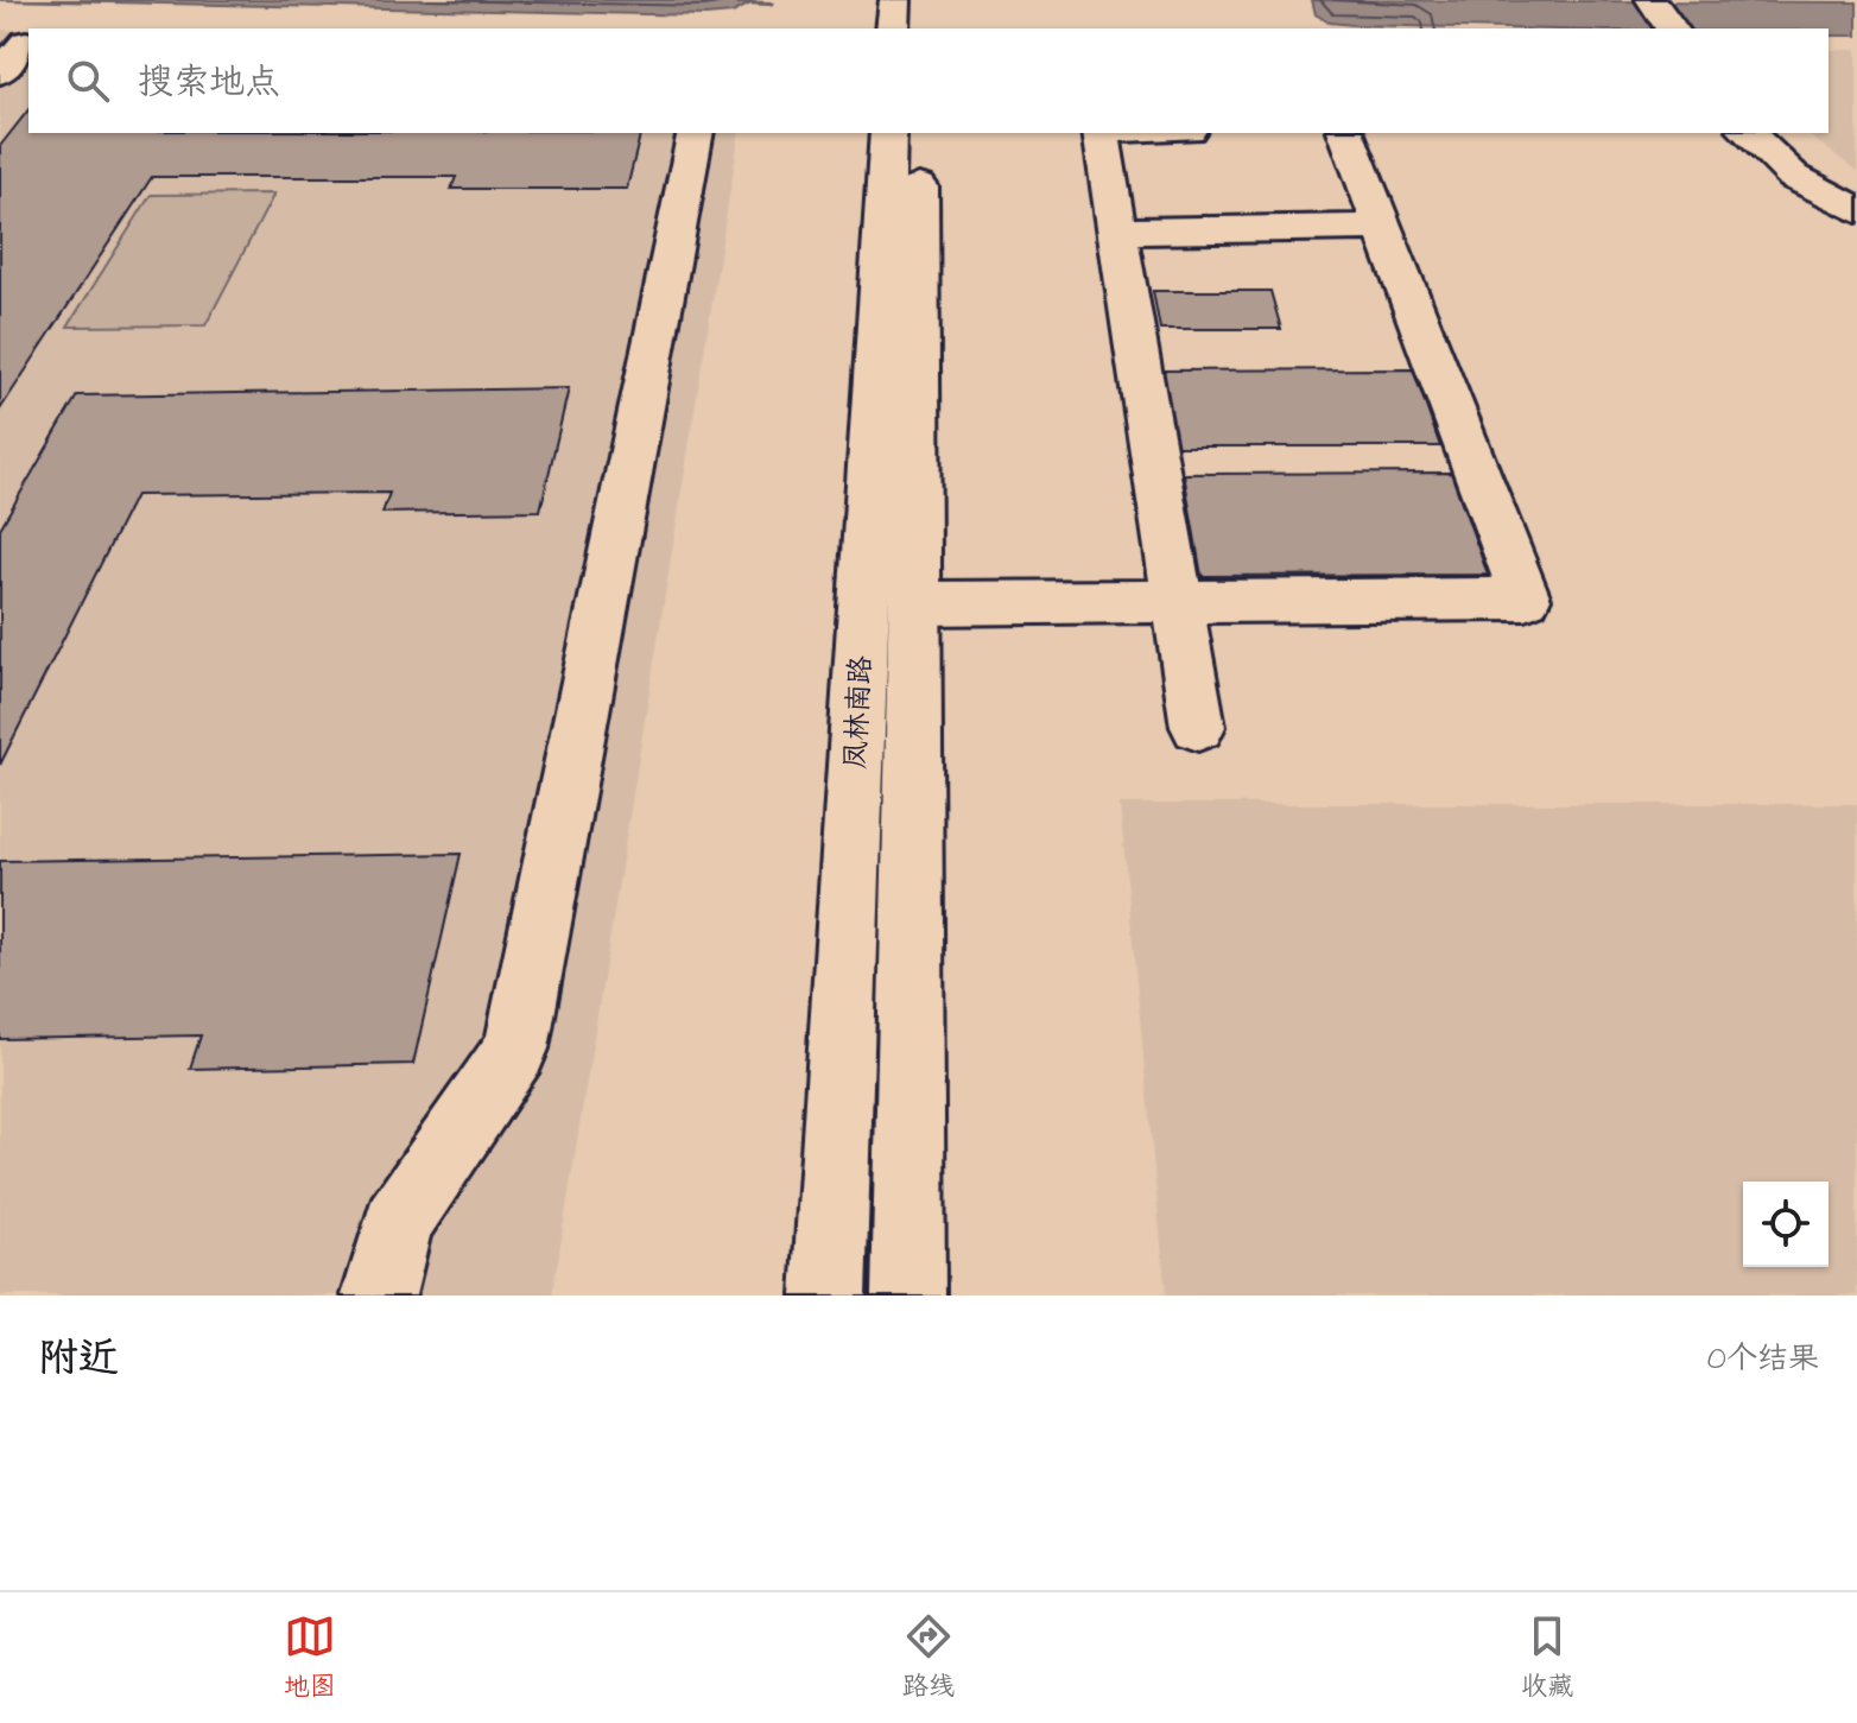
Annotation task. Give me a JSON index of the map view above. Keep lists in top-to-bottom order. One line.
{"streets":{"main road":["凤林南路"]},"page":{"search":"搜索地点","heading":["附近","0个结果"],"nav":["地图","路线","收藏"]}}
